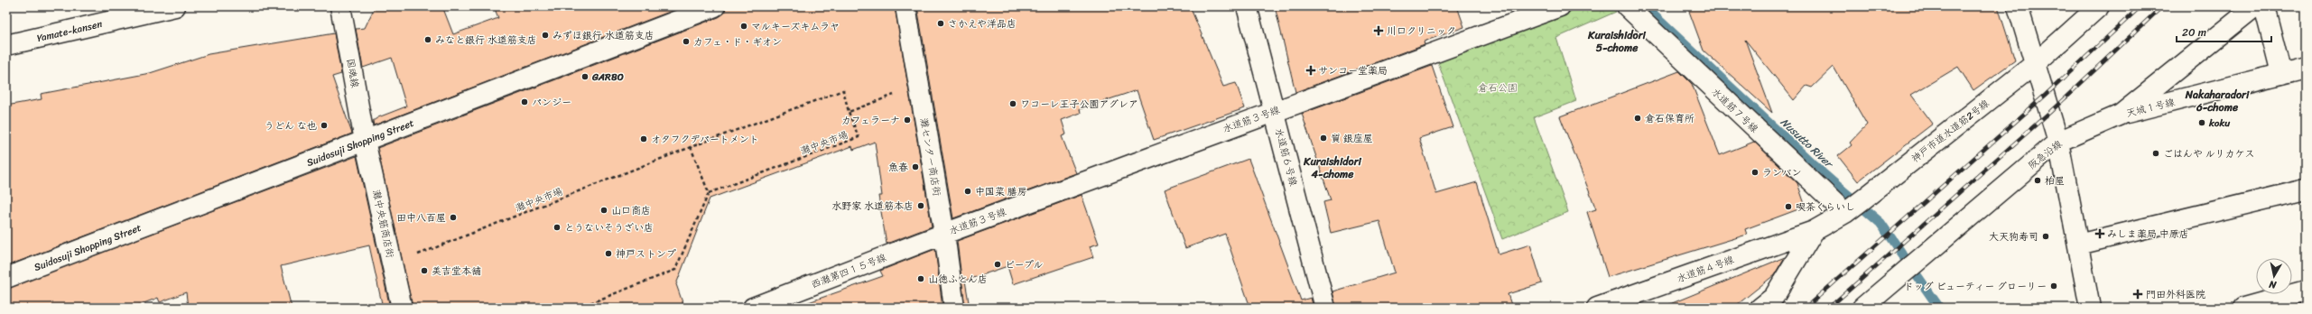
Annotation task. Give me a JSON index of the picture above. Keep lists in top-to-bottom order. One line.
{"streets":{"street":["Yamate-kansen","国魂線","天城１号線","水道筋７号線","水道筋３号線","神戸市道水道筋2号線","Suidosuji Shopping Street","阪急沿線","灘センター商店街","水道筋６号線","灘中央筋商店街","水道筋４号線","西灘第四１５号線"],"path":["灘中央市場"]},"crossings":[["国魂線","Suidosuji Shopping Street"],["国魂線","灘中央筋商店街"],["天城１号線","阪急沿線"],["水道筋７号線","神戸市道水道筋2号線"],["水道筋３号線","灘センター商店街"],["水道筋３号線","水道筋６号線"],["水道筋３号線","西灘第四１５号線"],["Suidosuji Shopping Street","灘中央筋商店街"],["灘中央市場","灘中央筋商店街"],["灘センター商店街","西灘第四１５号線"]],"districts":["Kuraishidori 5-chome","Nakaharadori 6-chome","Kuraishidori 4-chome"],"water":["Nusutto River"],"parks":["倉石公園"],"places":{"other":["さかえや洋品店","マルキーズキムラヤ","みずほ銀行 水道筋支店","みなと銀行 水道筋支店","カフェ・ド・ギオン","GARBO","パンジー","ワコーレ王子公園アグレア","倉石保育所","カフェラーナ","koku","うどん な也","質 銀座屋","オタフクデパートメント","ごはんや ルリカケス","魚春","ランバン","柏屋","中国菜 膳房","水野家 水道筋本店","喫茶くらいし","山口商店","田中八百屋","とうないそうざい店","大天狗寿司","神戸ストンプ","ピープル","美吉堂本舗","山徳ふとん店","ドッグ ビューティー グローリー"],"health":["川口クリニック","サンコー堂薬局","みしま薬局 中原店","門田外科医院"]},"scale_bar":"20 m","north":"bottom"}
